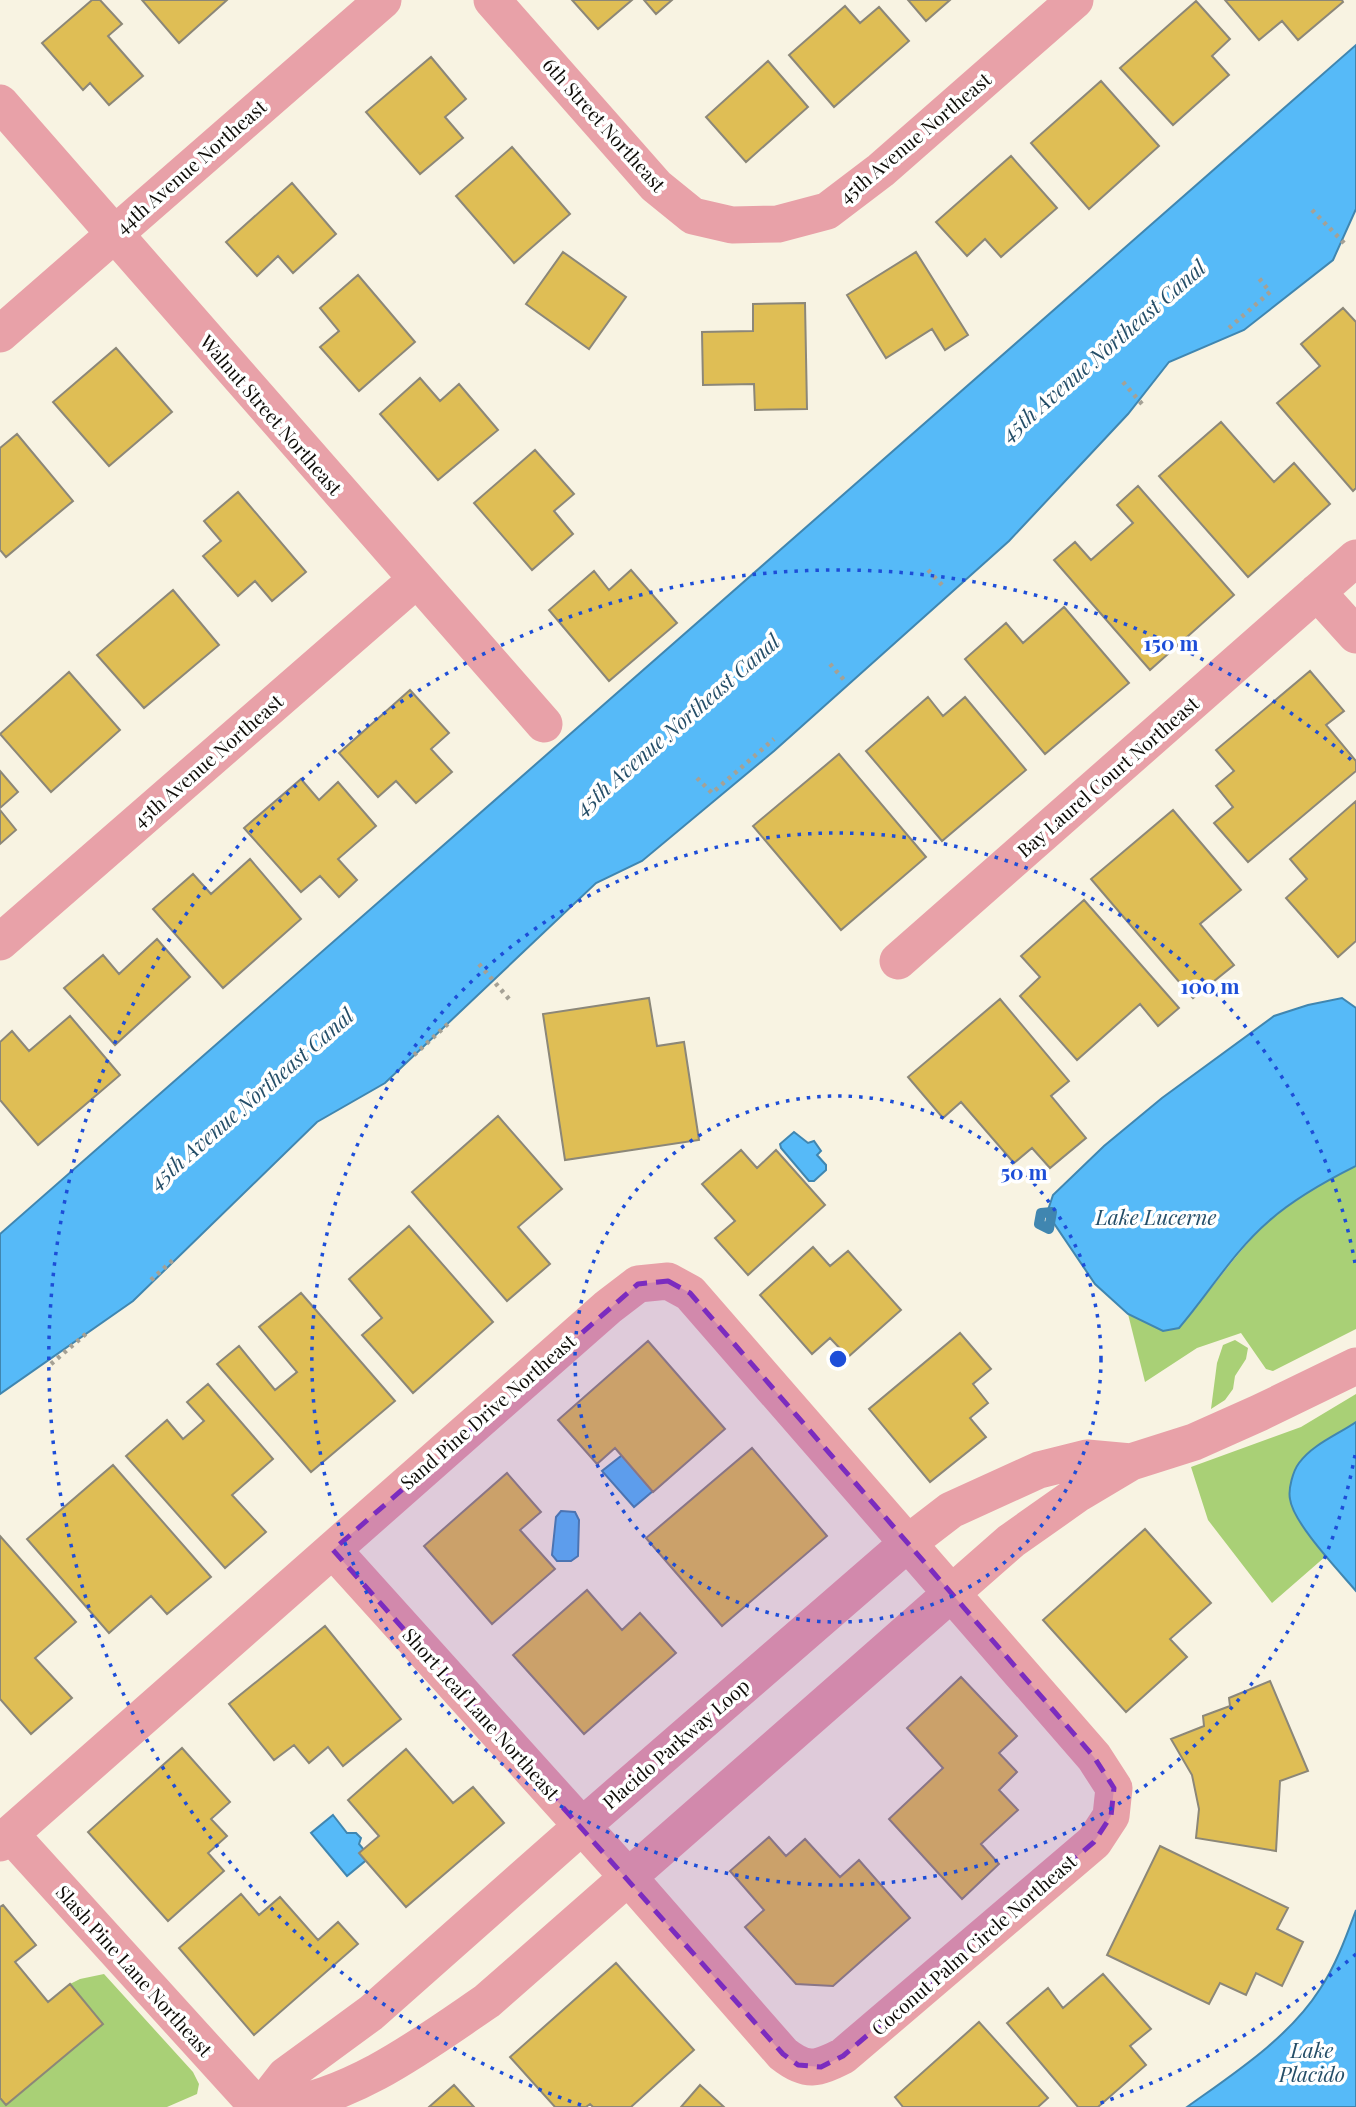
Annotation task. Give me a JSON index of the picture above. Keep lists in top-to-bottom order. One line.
{"streets":{"street":["6th Street Northeast","45th Avenue Northeast","44th Avenue Northeast","Walnut Street Northeast","Bay Laurel Court Northeast","Sand Pine Drive Northeast","Short Leaf Lane Northeast","Placido Parkway Loop","Coconut Palm Circle Northeast","Slash Pine Lane Northeast"]},"crossings":[["6th Street Northeast","45th Avenue Northeast"],["45th Avenue Northeast","Walnut Street Northeast"],["44th Avenue Northeast","Walnut Street Northeast"],["Sand Pine Drive Northeast","Short Leaf Lane Northeast"],["Sand Pine Drive Northeast","Placido Parkway Loop"],["Sand Pine Drive Northeast","Coconut Palm Circle Northeast"],["Sand Pine Drive Northeast","Slash Pine Lane Northeast"],["Short Leaf Lane Northeast","Placido Parkway Loop"],["Short Leaf Lane Northeast","Coconut Palm Circle Northeast"],["Placido Parkway Loop","Coconut Palm Circle Northeast"],["Placido Parkway Loop","Slash Pine Lane Northeast"]],"water":["45th Avenue Northeast Canal","Lake Lucerne","Lake Placido"],"rings":["150 m","100 m","50 m"]}
